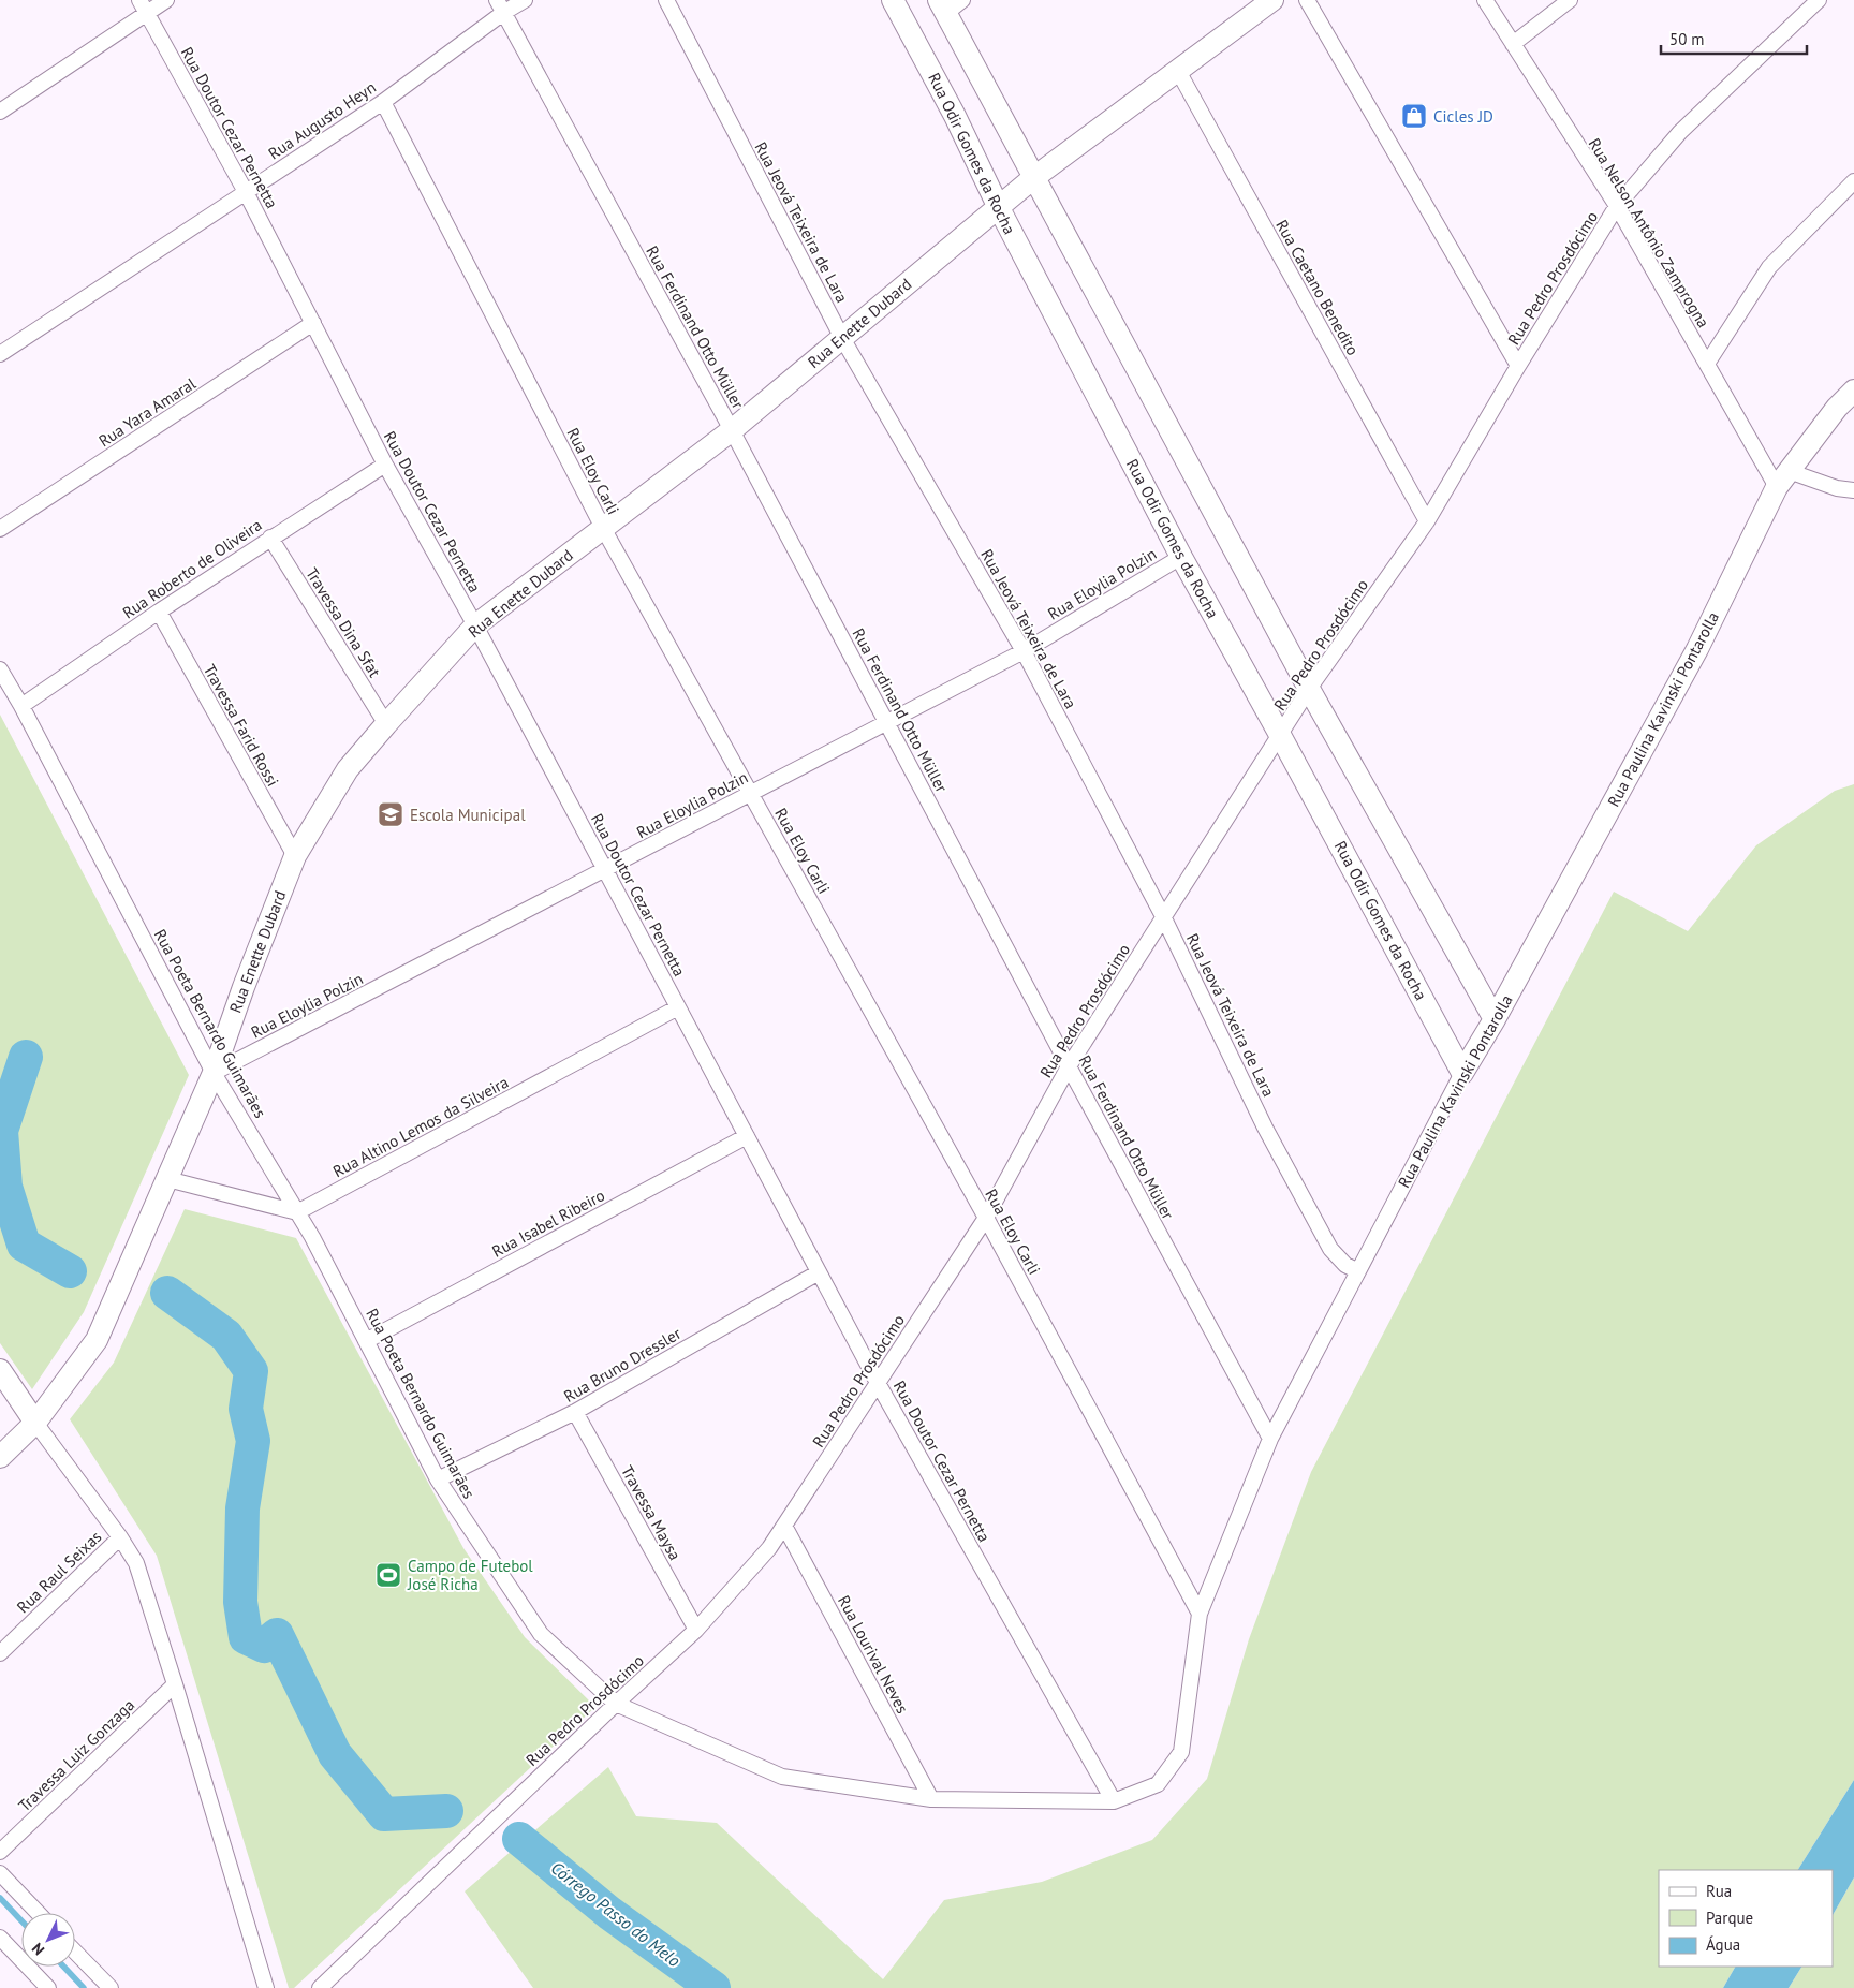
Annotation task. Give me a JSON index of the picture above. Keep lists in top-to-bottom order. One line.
{"streets":{"street":["Rua Augusto Heyn","Rua Doutor Cezar Pernetta","Rua Odir Gomes da Rocha","Rua Jeová Teixeira de Lara","Rua Nelson Antônio Zamprogna","Rua Pedro Prosdócimo","Rua Caetano Benedito","Rua Enette Dubard","Rua Ferdinand Otto Müller","Rua Yara Amaral","Rua Eloy Carli","Rua Roberto de Oliveira","Rua Eloylia Polzin","Travessa Dina Sfat","Rua Paulina Kavinski Pontarolla","Travessa Farid Rossi","Rua Poeta Bernardo Guimarães","Rua Altino Lemos da Silveira","Rua Isabel Ribeiro","Rua Bruno Dressler","Travessa Maysa","Rua Raul Seixas","Rua Lourival Neves","Travessa Luiz Gonzaga"]},"crossings":[["Rua Augusto Heyn","Rua Doutor Cezar Pernetta"],["Rua Augusto Heyn","Rua Ferdinand Otto Müller"],["Rua Augusto Heyn","Rua Eloy Carli"],["Rua Doutor Cezar Pernetta","Rua Pedro Prosdócimo"],["Rua Doutor Cezar Pernetta","Rua Enette Dubard"],["Rua Doutor Cezar Pernetta","Rua Yara Amaral"],["Rua Doutor Cezar Pernetta","Rua Roberto de Oliveira"],["Rua Doutor Cezar Pernetta","Rua Eloylia Polzin"],["Rua Doutor Cezar Pernetta","Rua Paulina Kavinski Pontarolla"],["Rua Doutor Cezar Pernetta","Rua Poeta Bernardo Guimarães"],["Rua Doutor Cezar Pernetta","Rua Altino Lemos da Silveira"],["Rua Doutor Cezar Pernetta","Rua Isabel Ribeiro"],["Rua Doutor Cezar Pernetta","Rua Bruno Dressler"],["Rua Odir Gomes da Rocha","Rua Pedro Prosdócimo"],["Rua Odir Gomes da Rocha","Rua Enette Dubard"],["Rua Odir Gomes da Rocha","Rua Eloylia Polzin"],["Rua Odir Gomes da Rocha","Rua Paulina Kavinski Pontarolla"],["Rua Jeová Teixeira de Lara","Rua Pedro Prosdócimo"],["Rua Jeová Teixeira de Lara","Rua Enette Dubard"],["Rua Jeová Teixeira de Lara","Rua Eloylia Polzin"],["Rua Jeová Teixeira de Lara","Rua Paulina Kavinski Pontarolla"],["Rua Nelson Antônio Zamprogna","Rua Pedro Prosdócimo"],["Rua Nelson Antônio Zamprogna","Rua Paulina Kavinski Pontarolla"],["Rua Pedro Prosdócimo","Rua Caetano Benedito"],["Rua Pedro Prosdócimo","Rua Ferdinand Otto Müller"],["Rua Pedro Prosdócimo","Rua Eloy Carli"],["Rua Pedro Prosdócimo","Rua Poeta Bernardo Guimarães"],["Rua Pedro Prosdócimo","Travessa Maysa"],["Rua Pedro Prosdócimo","Rua Lourival Neves"],["Rua Caetano Benedito","Rua Enette Dubard"],["Rua Enette Dubard","Rua Ferdinand Otto Müller"],["Rua Enette Dubard","Rua Eloy Carli"],["Rua Enette Dubard","Rua Eloylia Polzin"],["Rua Enette Dubard","Travessa Dina Sfat"],["Rua Enette Dubard","Travessa Farid Rossi"],["Rua Enette Dubard","Rua Poeta Bernardo Guimarães"],["Rua Ferdinand Otto Müller","Rua Eloylia Polzin"],["Rua Ferdinand Otto Müller","Rua Paulina Kavinski Pontarolla"],["Rua Eloy Carli","Rua Eloylia Polzin"],["Rua Eloy Carli","Rua Paulina Kavinski Pontarolla"],["Rua Roberto de Oliveira","Travessa Dina Sfat"],["Rua Roberto de Oliveira","Travessa Farid Rossi"],["Rua Roberto de Oliveira","Rua Poeta Bernardo Guimarães"],["Rua Eloylia Polzin","Rua Poeta Bernardo Guimarães"],["Rua Paulina Kavinski Pontarolla","Rua Poeta Bernardo Guimarães"],["Rua Poeta Bernardo Guimarães","Rua Altino Lemos da Silveira"],["Rua Poeta Bernardo Guimarães","Rua Isabel Ribeiro"],["Rua Poeta Bernardo Guimarães","Rua Bruno Dressler"],["Rua Poeta Bernardo Guimarães","Rua Lourival Neves"],["Rua Bruno Dressler","Travessa Maysa"]],"water":["Córrego Passo do Melo"],"places":{"shop":["Cicles JD"],"school or university":["Escola Municipal"],"sports":["Campo de Futebol José Richa"]},"legend":["Rua","Parque","Água"],"scale_bar":"50 m","north":"bottom left"}
